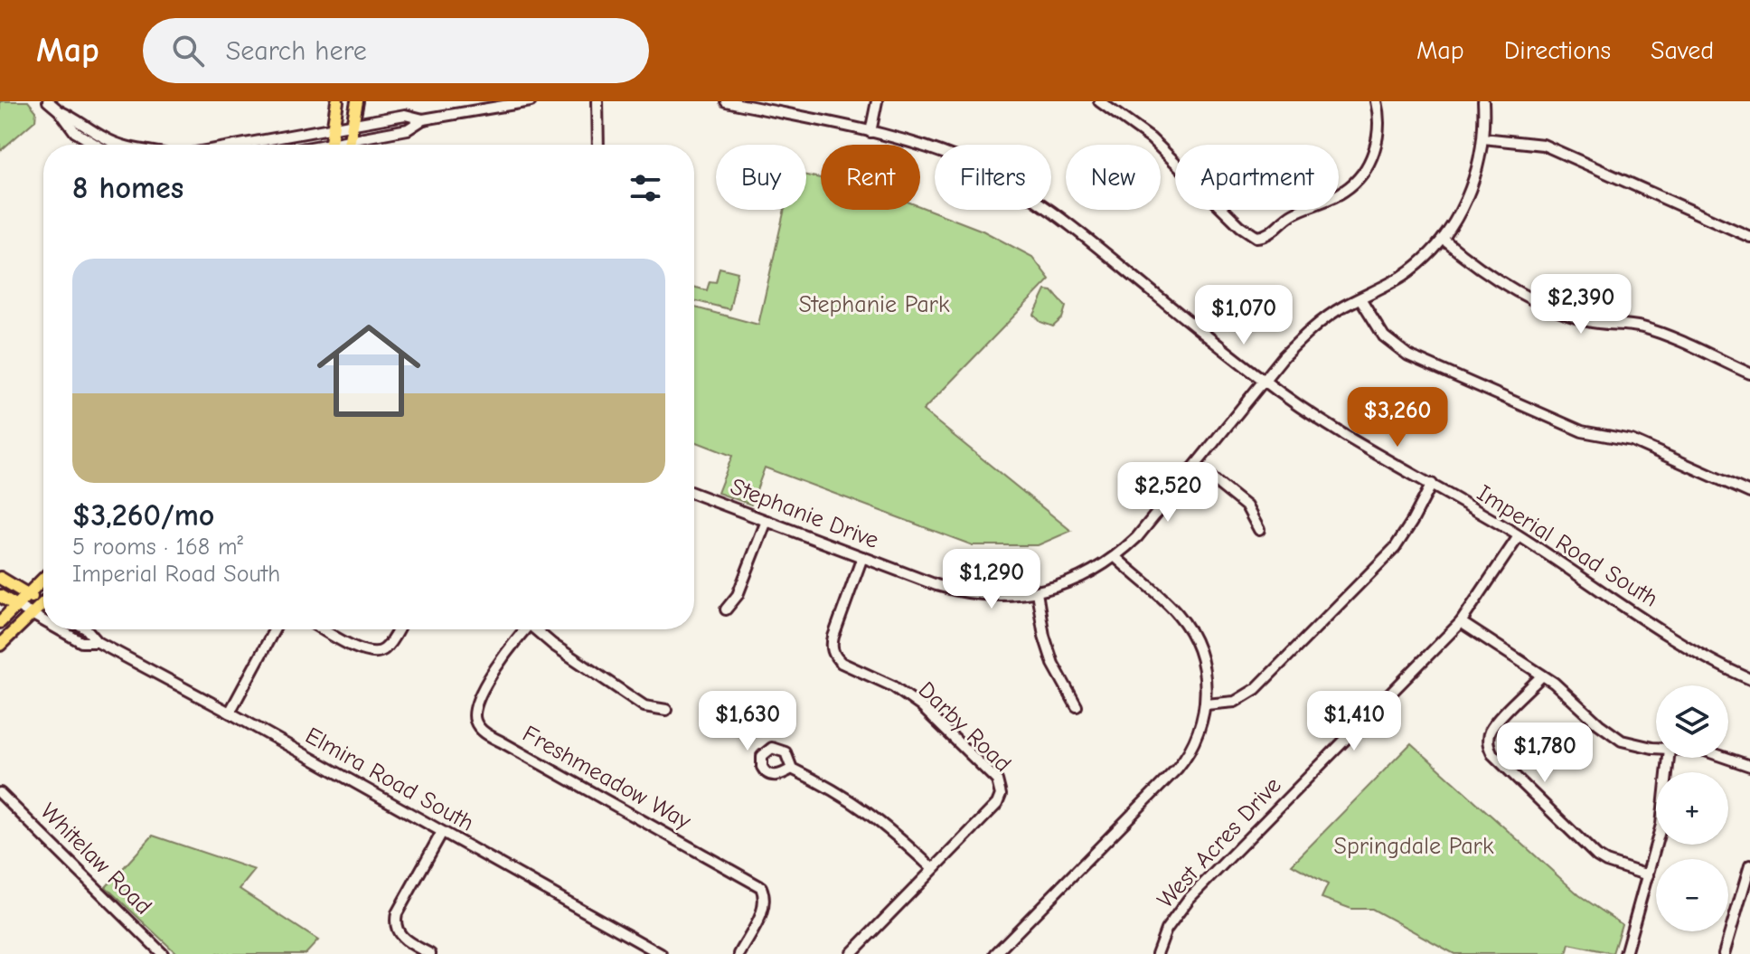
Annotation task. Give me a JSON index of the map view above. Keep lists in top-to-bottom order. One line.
{"streets":{"main road":["Elmira Road South"],"street":["Stephanie Drive","Imperial Road South","Darby Road","Freshmeadow Way","West Acres Drive","Whitelaw Road"]},"crossings":[["Stephanie Drive","Imperial Road South"],["Stephanie Drive","Darby Road"],["Imperial Road South","West Acres Drive"]],"parks":["Stephanie Park","Springdale Park"],"page":{"header":"Map","search":"Search here","nav":["Map","Directions","Saved"],"chip":["Buy","Rent","Filters","New","Apartment"],"heading":"8 homes","list":[{"name":"$3,260/mo","note":"5 rooms · 168 m² · Imperial Road South"}],"price":["$2,390","$1,070","$3,260","$2,520","$1,290","$1,630","$1,410","$1,780"],"map_buttons":["+","−"]}}
